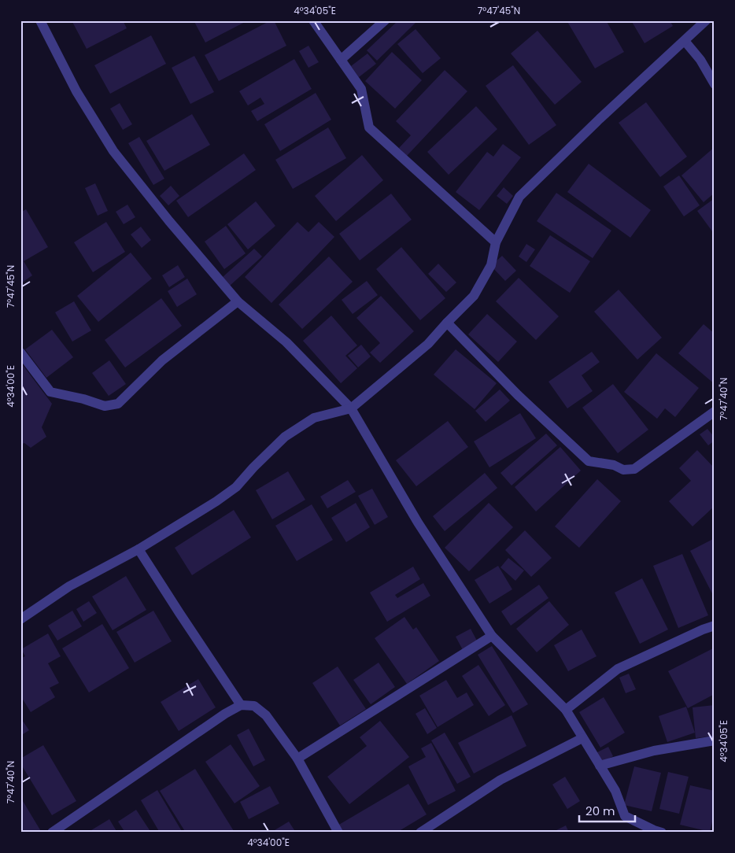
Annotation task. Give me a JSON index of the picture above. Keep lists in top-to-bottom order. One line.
{"scale_bar":"20 m","coordinates":["4°34'05\"E","7°47'45\"N","4°34'00\"E","7°47'40\"N"]}
